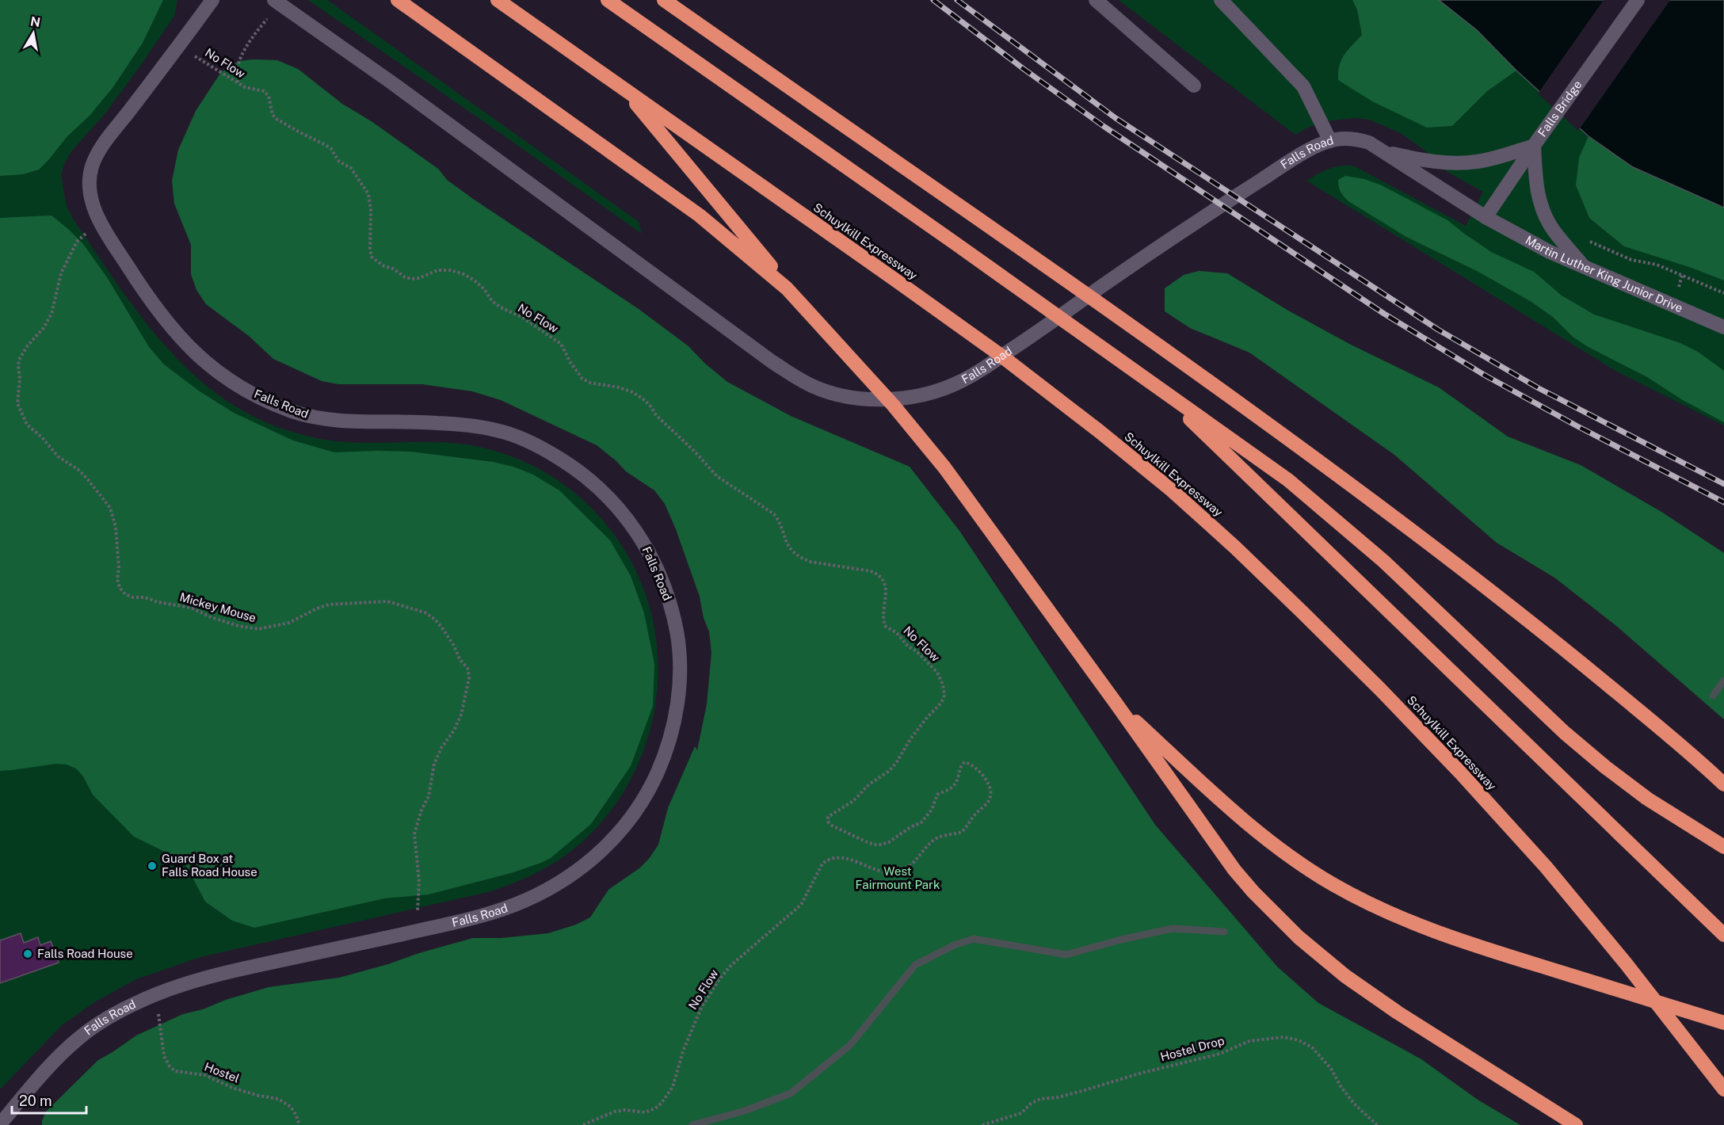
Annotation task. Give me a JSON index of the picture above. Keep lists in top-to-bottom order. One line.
{"streets":{"highway":["Schuylkill Expressway"],"main road":["Falls Bridge","Falls Road","Martin Luther King Junior Drive"],"path":["No Flow","Mickey Mouse","Hostel Drop","Hostel"]},"crossings":[["No Flow","Falls Road"],["Falls Bridge","Falls Road"],["Falls Bridge","Martin Luther King Junior Drive"],["Falls Road","Martin Luther King Junior Drive"],["Falls Road","Mickey Mouse"],["Falls Road","Hostel"]],"parks":["West Fairmount Park"],"places":["Guard Box at Falls Road House","Falls Road House"],"scale_bar":"20 m","north":"top"}
